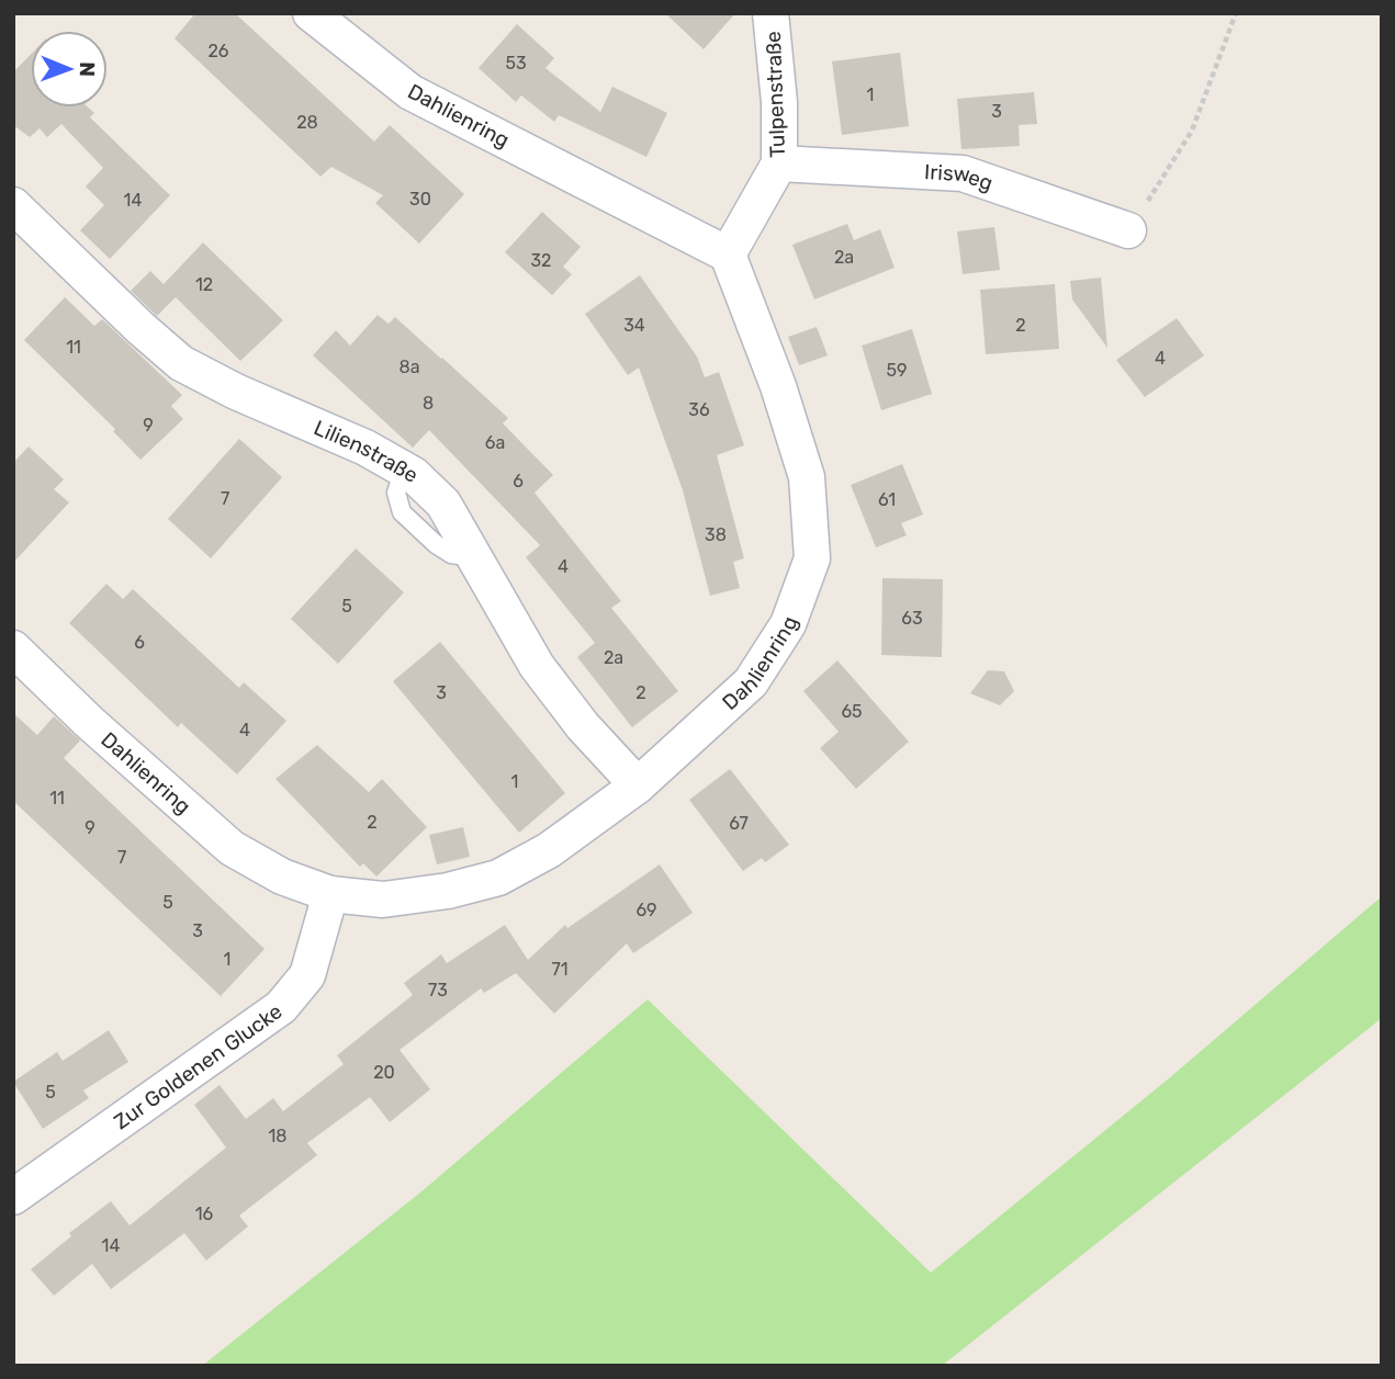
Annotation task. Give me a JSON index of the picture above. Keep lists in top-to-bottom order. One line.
{"streets":{"street":["Tulpenstraße","Dahlienring","Irisweg","Lilienstraße","Zur Goldenen Glucke"]},"crossings":[["Tulpenstraße","Dahlienring"],["Tulpenstraße","Irisweg"],["Dahlienring","Lilienstraße"],["Dahlienring","Zur Goldenen Glucke"]],"house_numbers":["26","53","1","3","28","30","14","2a","32","12","34","2","11","4","8a","59","8","36","9","6a","6","7","61","38","4","5","63","6","2a","3","2","65","4","1","11","2","67","9","7","5","69","3","1","71","73","20","5","18","16","14"],"north":"right"}
